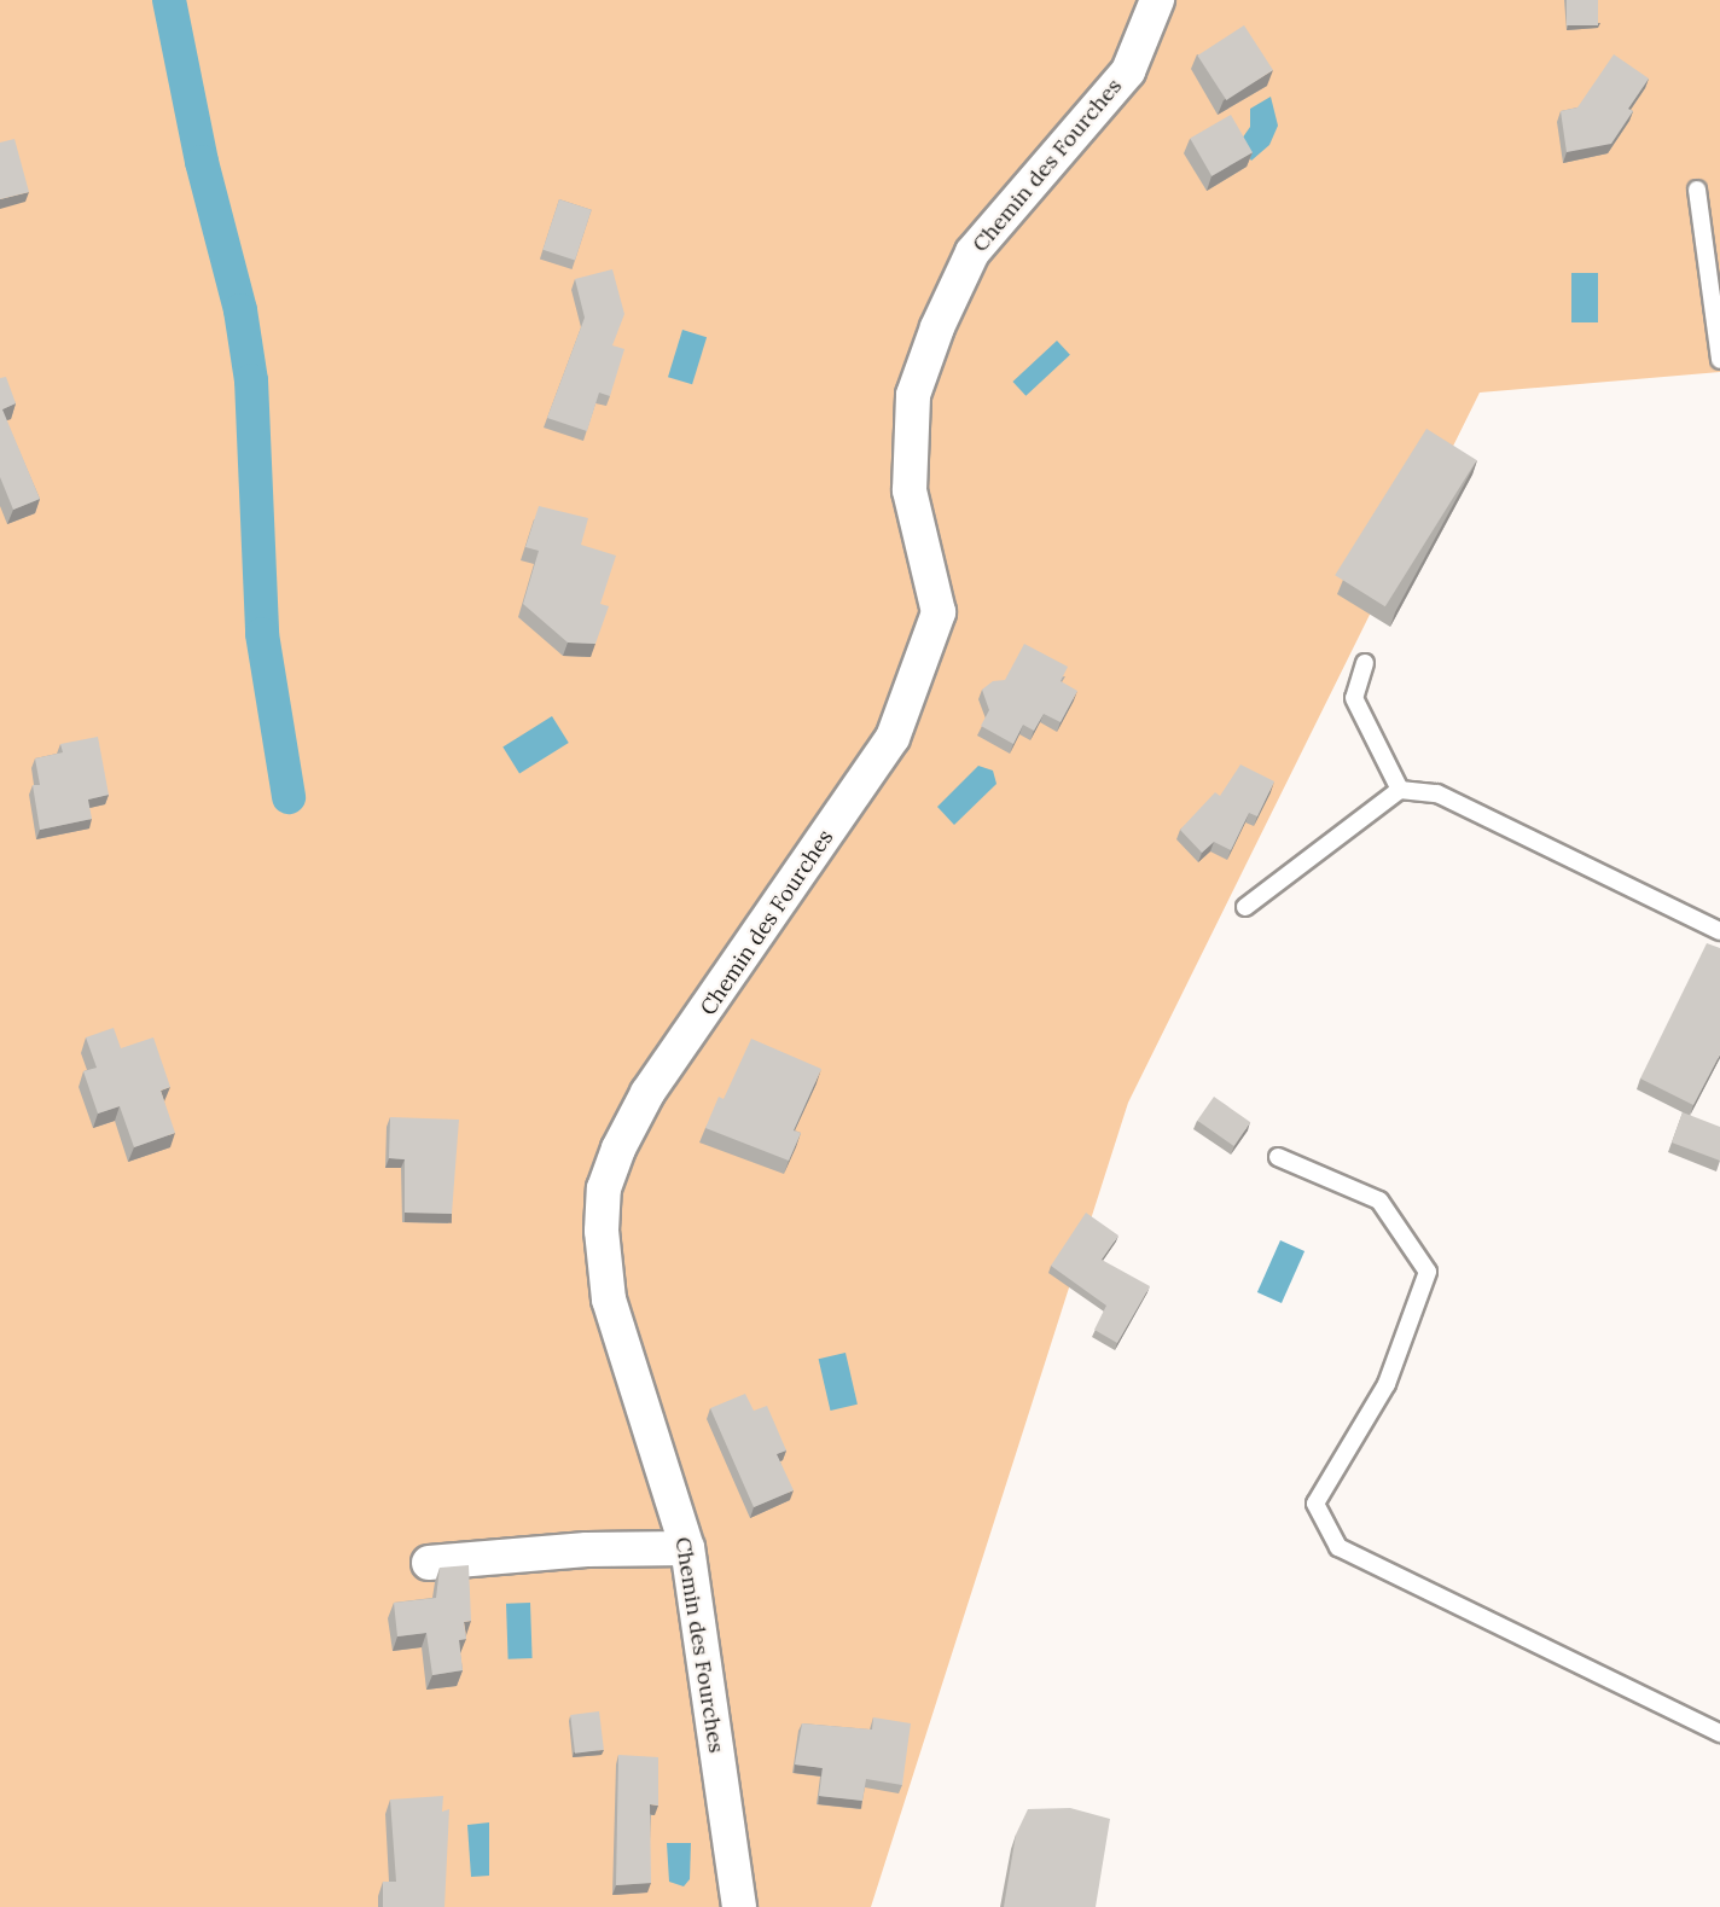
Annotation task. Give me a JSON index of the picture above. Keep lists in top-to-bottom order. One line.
{"streets":{"street":["Chemin des Fourches"]}}
